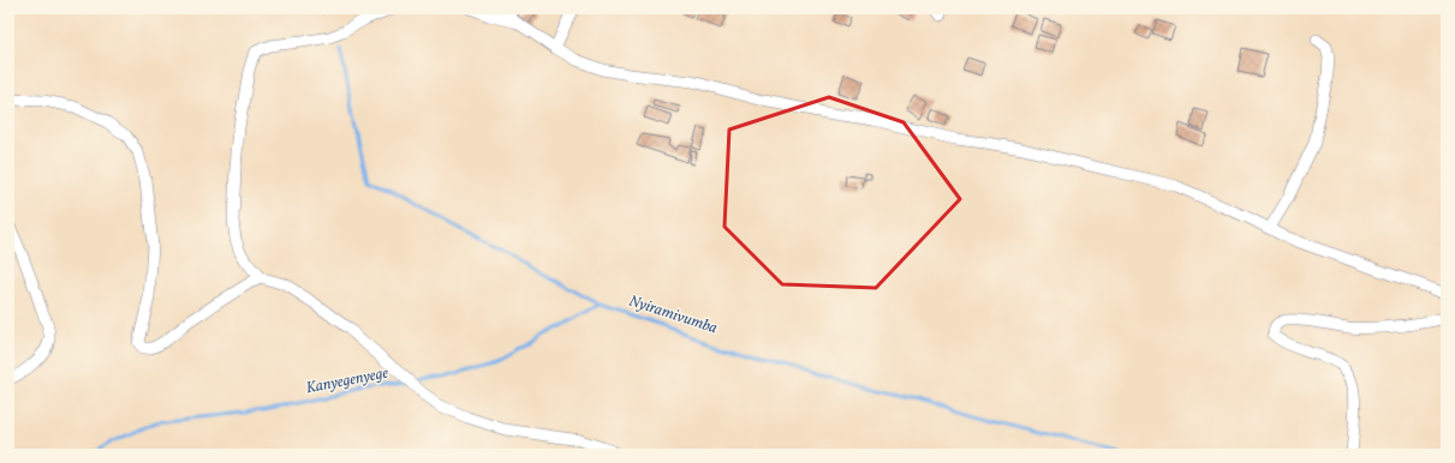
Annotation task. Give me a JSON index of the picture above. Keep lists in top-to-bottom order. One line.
{"water":["Nyiramivumba","Kanyegenyege"]}
